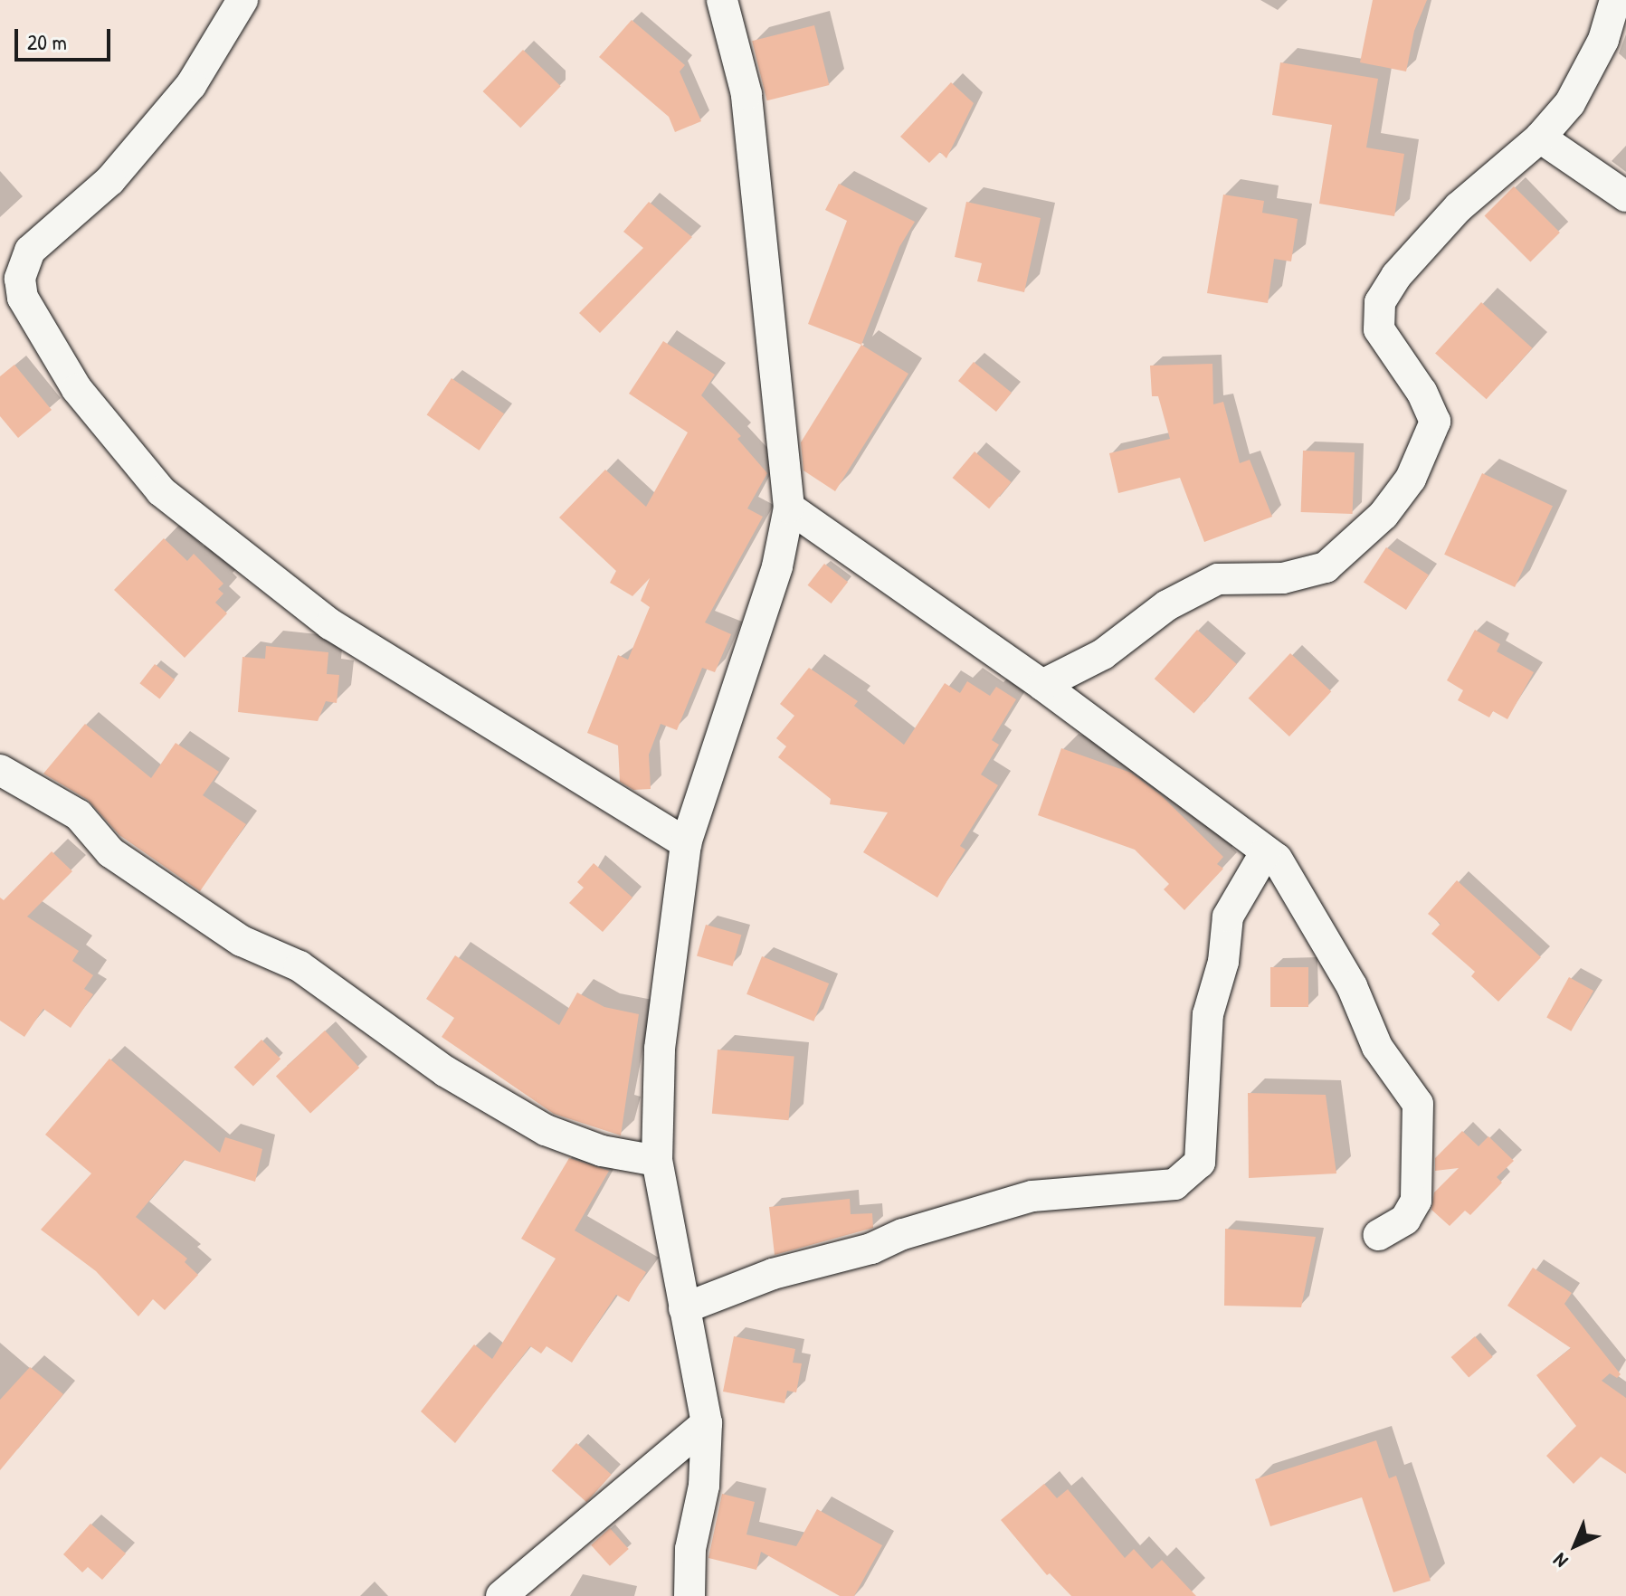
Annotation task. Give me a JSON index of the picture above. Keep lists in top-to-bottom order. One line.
{"scale_bar":"20 m","north":"bottom left"}
